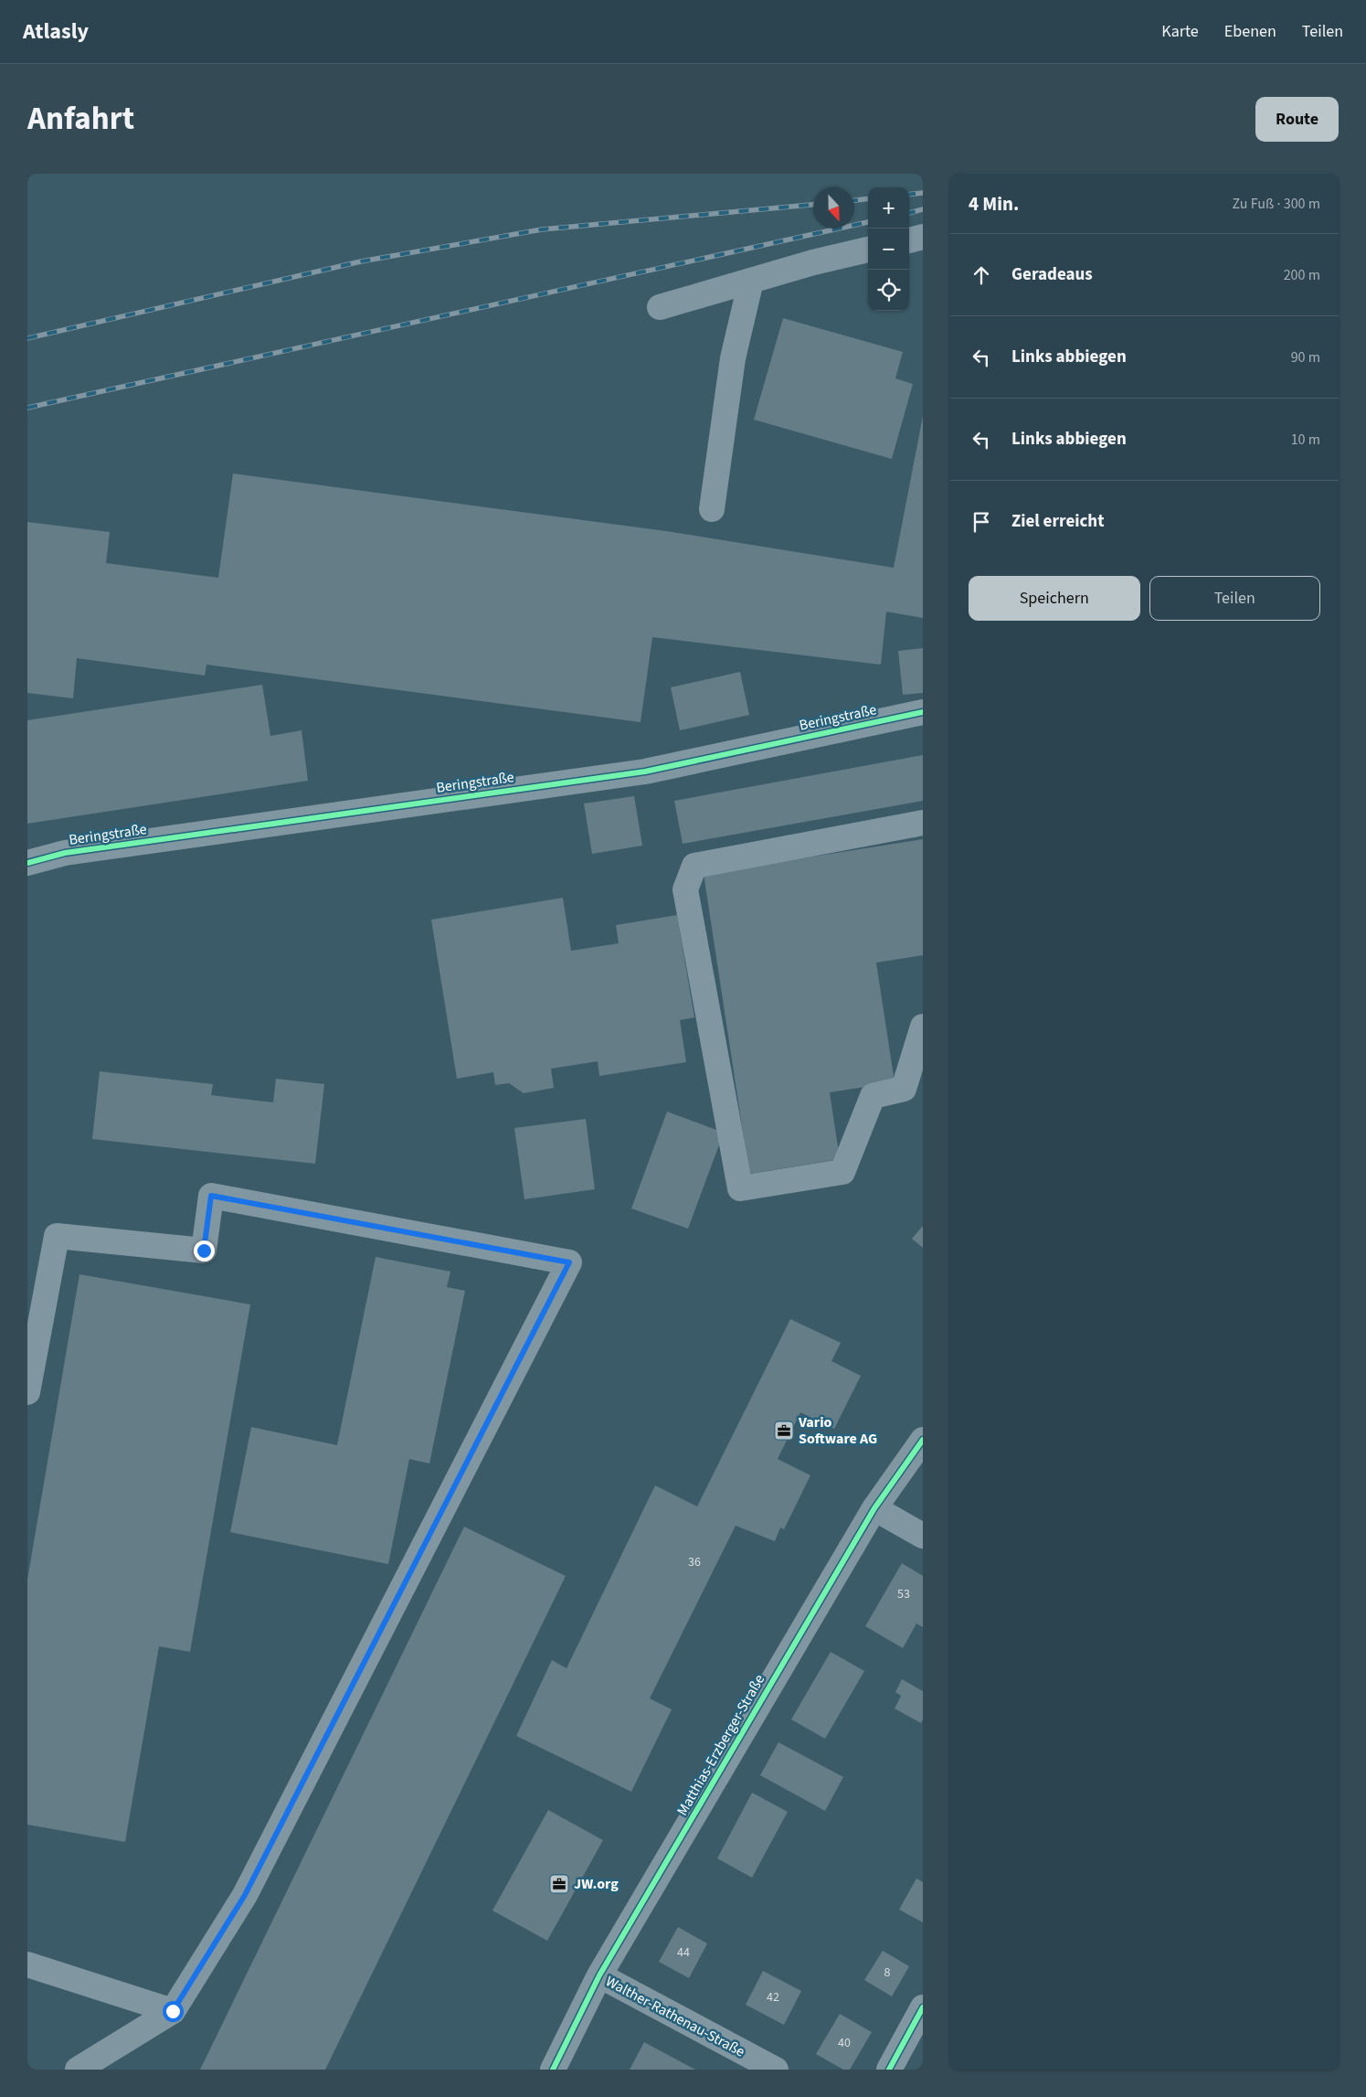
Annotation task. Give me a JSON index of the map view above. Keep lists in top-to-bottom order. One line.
{"streets":{"street":["Beringstraße","Matthias-Erzberger-Straße","Walther-Rathenau-Straße"]},"crossings":[["Matthias-Erzberger-Straße","Walther-Rathenau-Straße"]],"places":{"office":["Vario Software AG","JW.org"]},"house_numbers":["36","53","44","8","42","40"],"north":"bottom","page":{"header":"Atlasly","nav":["Karte","Ebenen","Teilen"],"title":"Anfahrt","buttons":["Route",["Speichern","Teilen"]],"heading":["4 Min.","Zu Fuß · 300 m"],"map_buttons":["+","−"],"list":[["Geradeaus","200 m"],["Links abbiegen","90 m"],["Links abbiegen","10 m"],"Ziel erreicht"]}}
